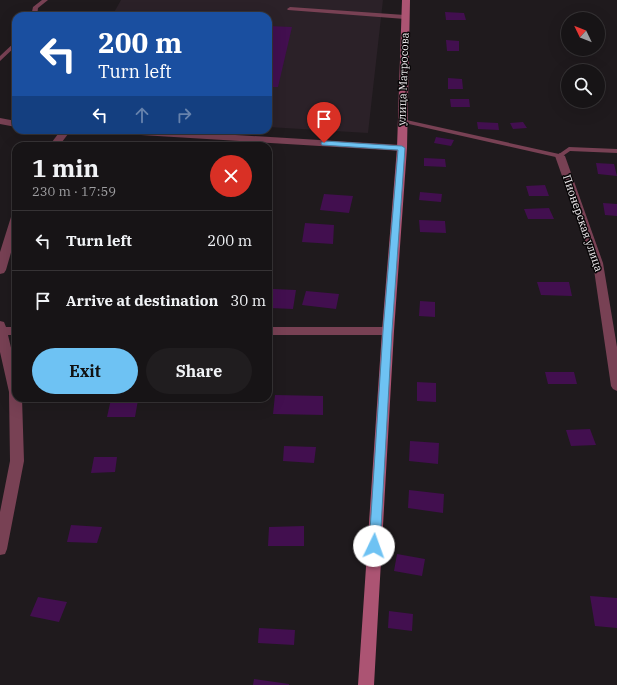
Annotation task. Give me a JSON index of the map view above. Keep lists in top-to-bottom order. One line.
{"streets":{"main road":["улица Матросова"],"street":["Пионерская улица"]},"north":"top left","page":{"turn":["200 m","Turn left"],"heading":["1 min","230 m · 17:59"],"list":[{"name":"Turn left","value":"200 m"},{"name":"Arrive at destination","value":"30 m"}],"buttons":["Exit","Share"]}}
